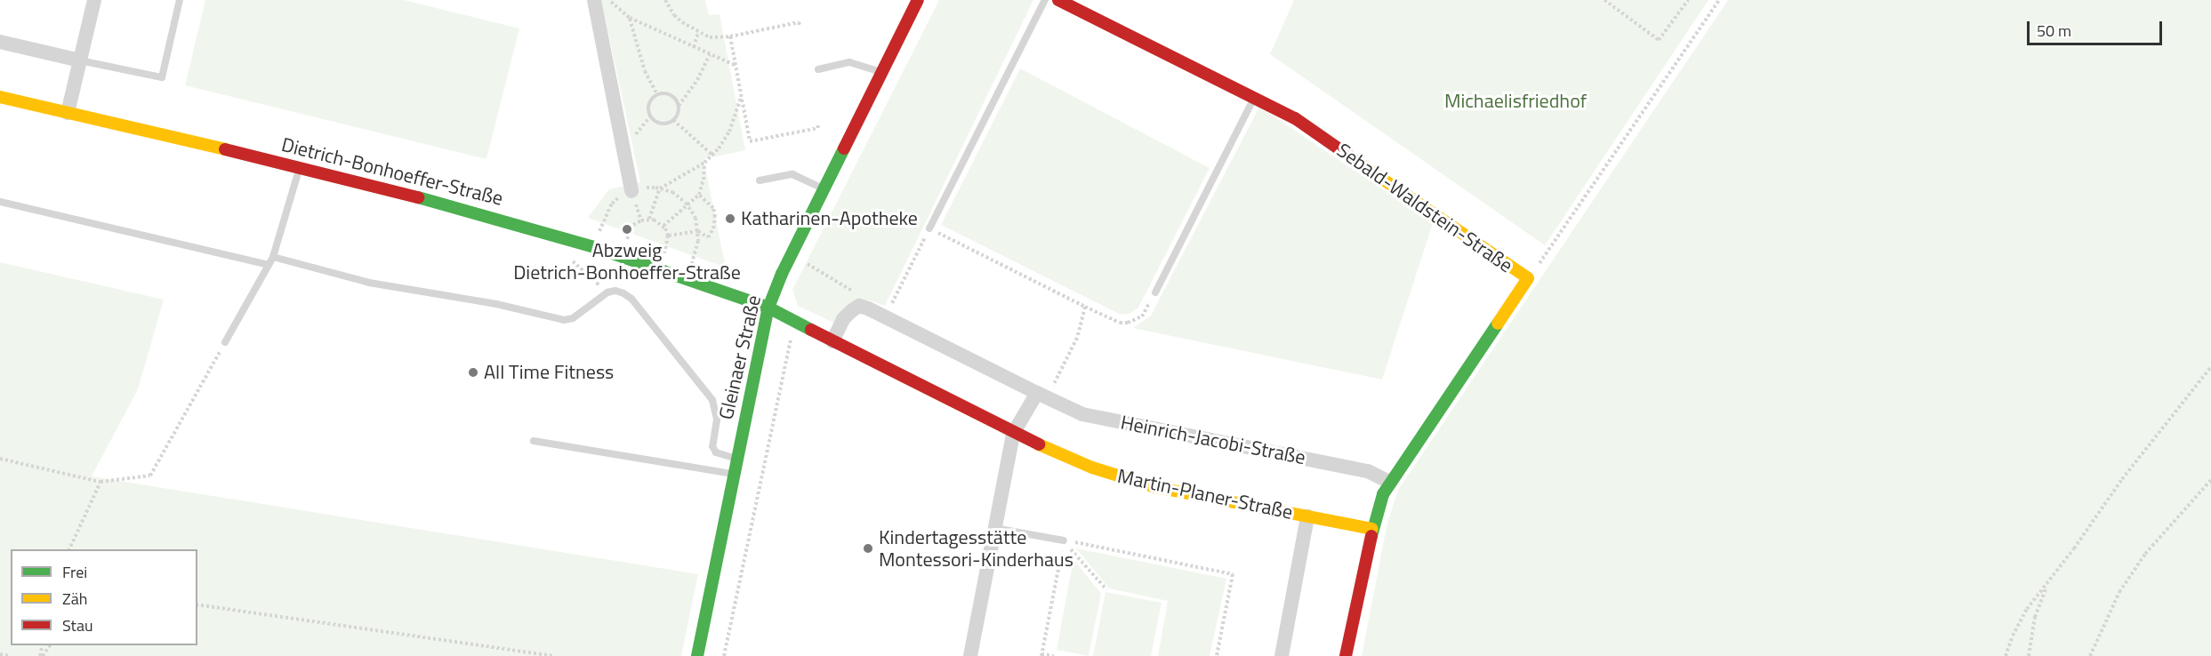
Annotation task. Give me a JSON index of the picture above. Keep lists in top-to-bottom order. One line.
{"streets":{"street":["Dietrich-Bonhoeffer-Straße","Sebald-Waldstein-Straße","Gleinaer Straße","Heinrich-Jacobi-Straße","Martin-Planer-Straße"]},"crossings":[["Dietrich-Bonhoeffer-Straße","Gleinaer Straße"],["Dietrich-Bonhoeffer-Straße","Martin-Planer-Straße"],["Sebald-Waldstein-Straße","Heinrich-Jacobi-Straße"],["Sebald-Waldstein-Straße","Martin-Planer-Straße"],["Gleinaer Straße","Martin-Planer-Straße"]],"parks":["Michaelisfriedhof"],"places":["Katharinen-Apotheke","Abzweig Dietrich-Bonhoeffer-Straße","All Time Fitness","Kindertagesstätte Montessori-Kinderhaus"],"legend":["Frei","Zäh","Stau"],"scale_bar":"50 m"}
